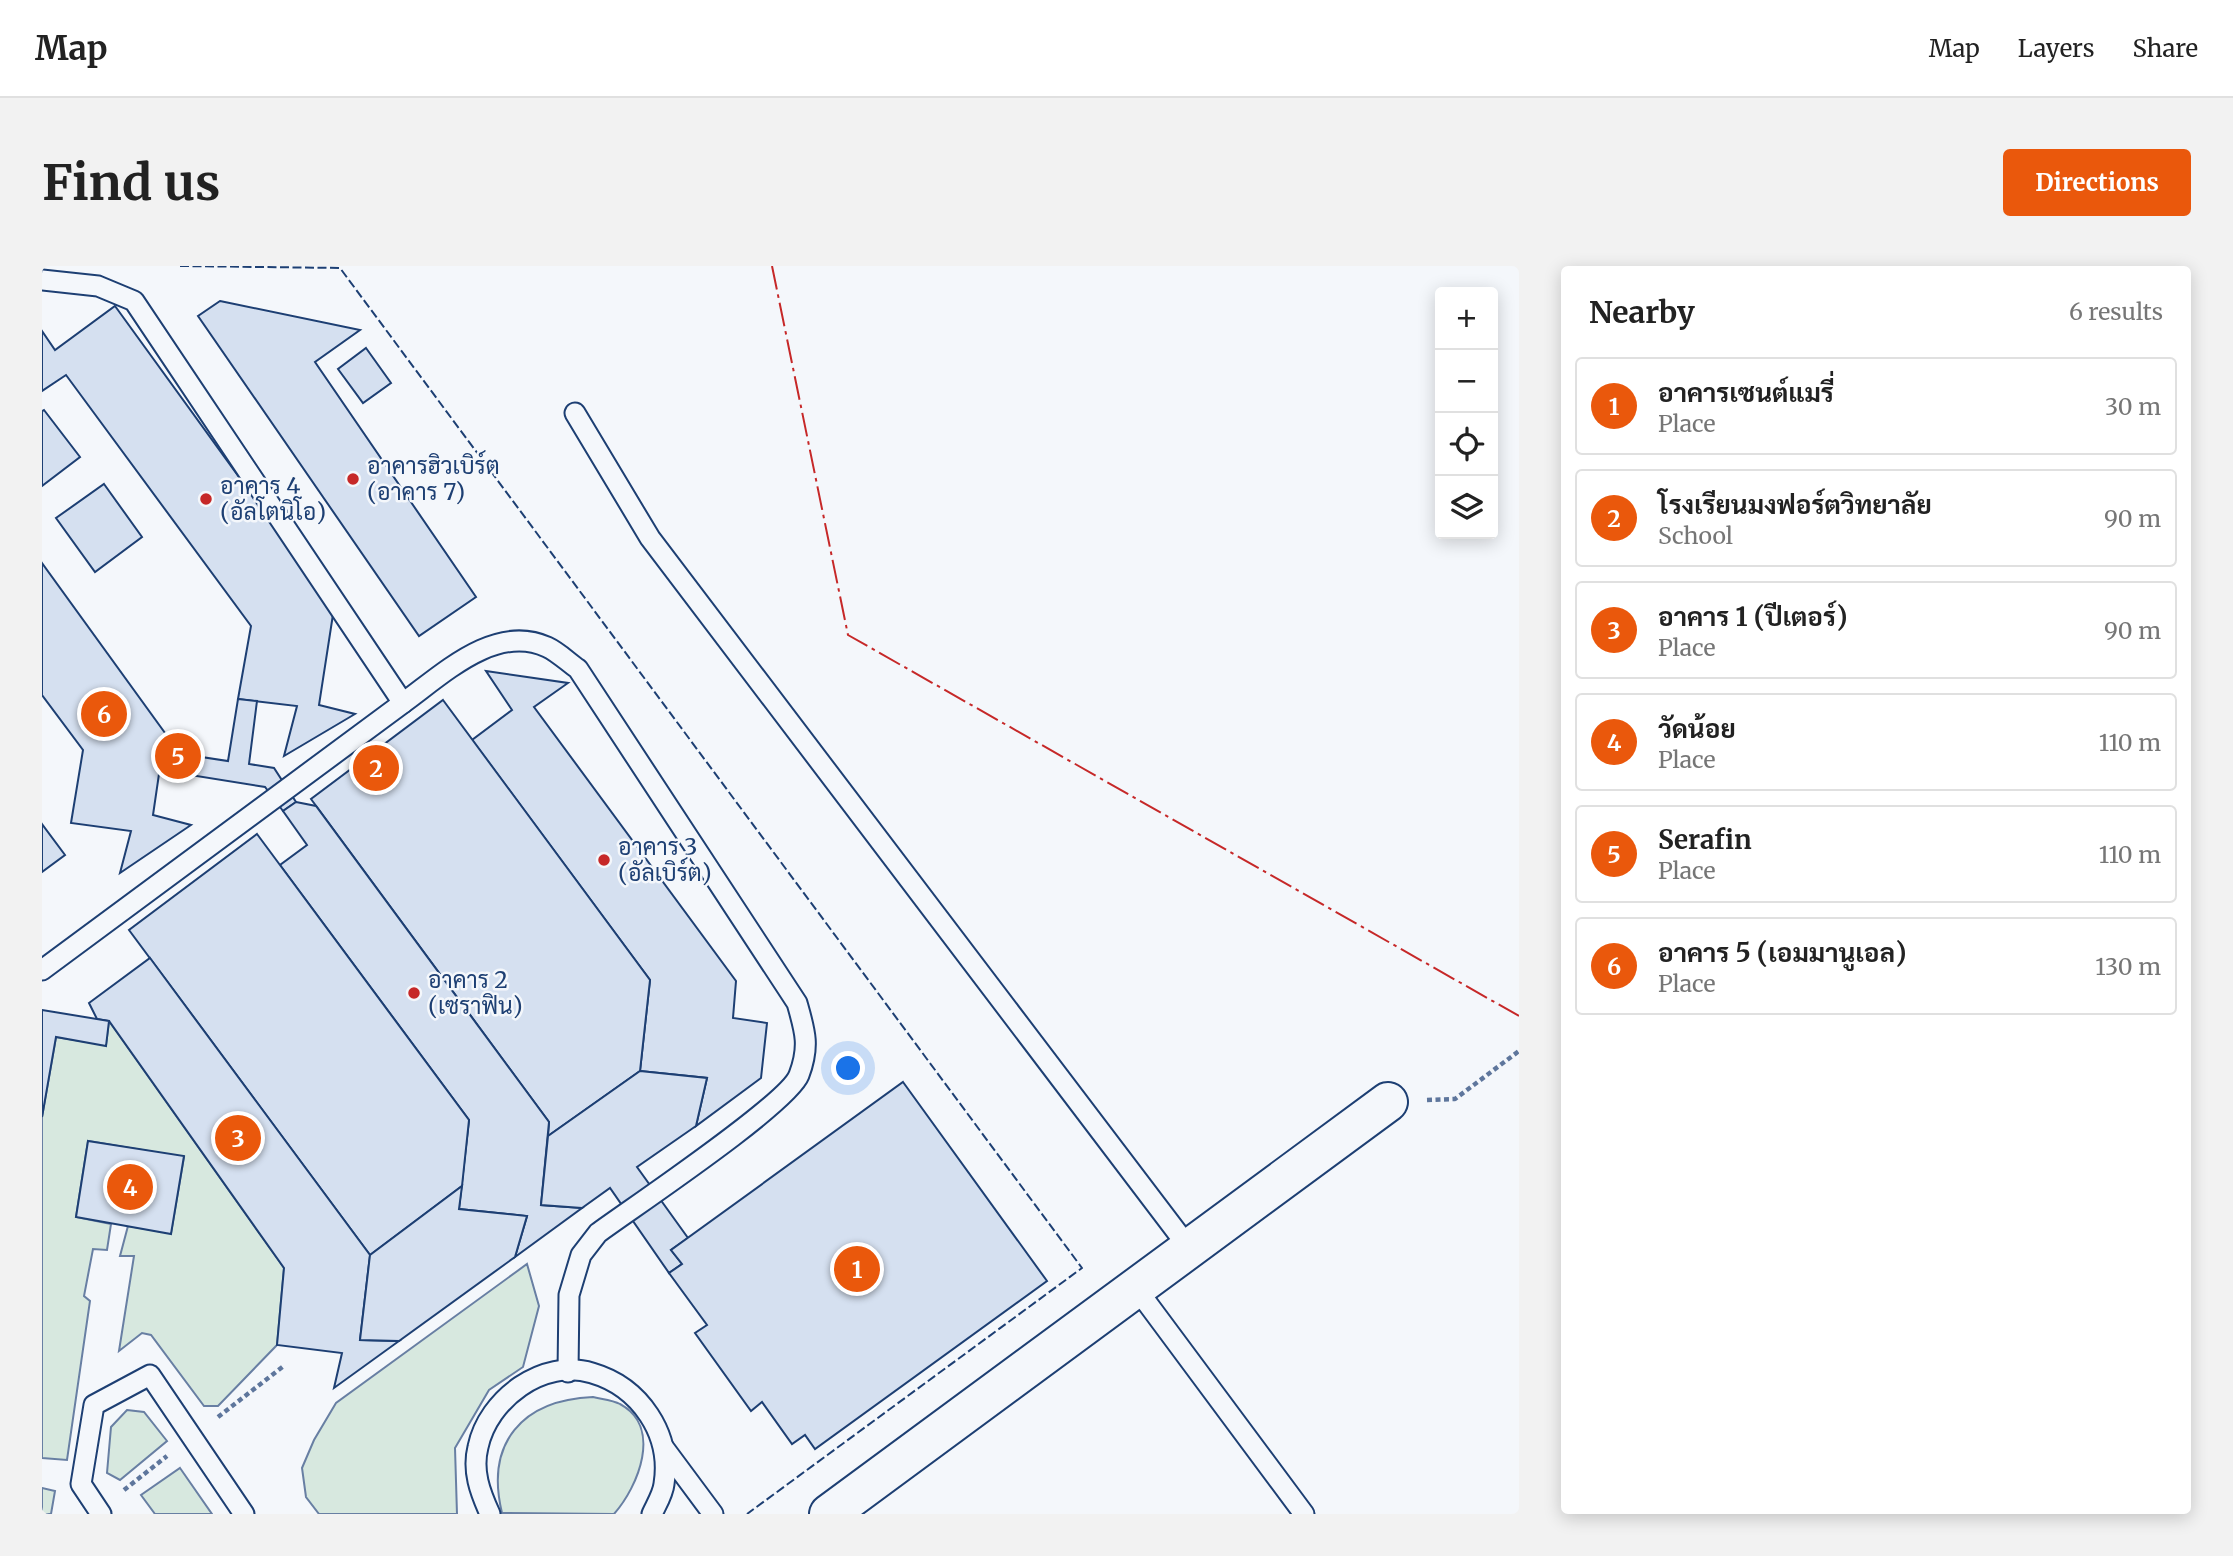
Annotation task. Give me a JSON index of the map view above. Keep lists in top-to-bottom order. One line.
{"places":["อาคารฮิวเบิร์ต (อาคาร 7)","อาคาร 4 (อัลโตนิโอ)","อาคาร 3 (อัลเบิร์ต)","อาคาร 2 (เซราฟิน)"],"page":{"header":"Map","nav":["Map","Layers","Share"],"buttons":"Directions","title":"Find us","heading":["Nearby","6 results"],"map_buttons":["+","−"],"list":[{"mark":"1","name":"อาคารเซนต์แมรี่","note":"Place","value":"30 m"},{"mark":"2","name":"โรงเรียนมงฟอร์ตวิทยาลัย","note":"School","value":"90 m"},{"mark":"3","name":"อาคาร 1 (ปีเตอร์)","note":"Place","value":"90 m"},{"mark":"4","name":"วัดน้อย","note":"Place","value":"110 m"},{"mark":"5","name":"Serafin","note":"Place","value":"110 m"},{"mark":"6","name":"อาคาร 5 (เอมมานูเอล)","note":"Place","value":"130 m"}],"pins":["6","5","2","3","4","1"]}}
